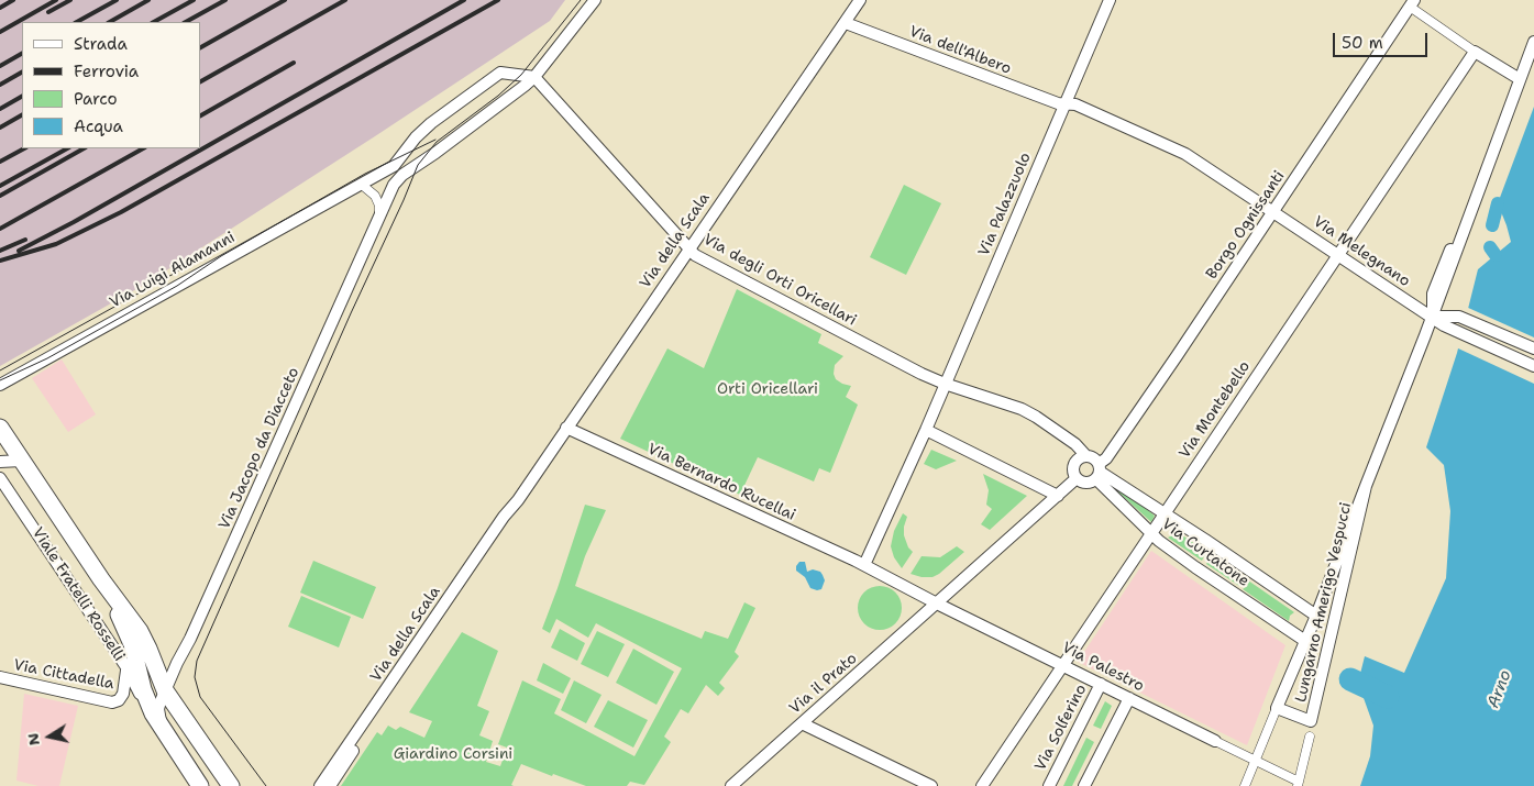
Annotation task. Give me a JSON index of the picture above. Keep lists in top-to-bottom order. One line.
{"streets":{"main road":["Viale Fratelli Rosselli"],"street":["Via dell'Albero","Via Palazzuolo","Borgo Ognissanti","Via della Scala","Via Melegnano","Via Luigi Alamanni","Via degli Orti Oricellari","Via Montebello","Via Jacopo da Diacceto","Via Bernardo Rucellai","Via Curtatone","Lungarno Amerigo Vespucci","Via Palestro","Via Cittadella","Via il Prato","Via Solferino"]},"crossings":[["Via dell'Albero","Via Palazzuolo"],["Via dell'Albero","Borgo Ognissanti"],["Via dell'Albero","Via della Scala"],["Via dell'Albero","Via Melegnano"],["Via Palazzuolo","Via degli Orti Oricellari"],["Borgo Ognissanti","Via Melegnano"],["Borgo Ognissanti","Via degli Orti Oricellari"],["Borgo Ognissanti","Via Curtatone"],["Borgo Ognissanti","Via il Prato"],["Via della Scala","Via degli Orti Oricellari"],["Via della Scala","Via Bernardo Rucellai"],["Via Melegnano","Via Montebello"],["Via Melegnano","Lungarno Amerigo Vespucci"],["Via Luigi Alamanni","Via degli Orti Oricellari"],["Via degli Orti Oricellari","Via Curtatone"],["Via degli Orti Oricellari","Via il Prato"],["Via Montebello","Via Curtatone"],["Via Montebello","Via Palestro"],["Via Jacopo da Diacceto","Viale Fratelli Rosselli"],["Via Curtatone","Lungarno Amerigo Vespucci"],["Via Curtatone","Via il Prato"],["Viale Fratelli Rosselli","Via Cittadella"],["Lungarno Amerigo Vespucci","Via Palestro"],["Via Palestro","Via il Prato"],["Via Palestro","Via Solferino"]],"water":["Arno"],"parks":["Orti Oricellari","Giardino Corsini"],"legend":["Strada","Ferrovia","Parco","Acqua"],"scale_bar":"50 m","north":"left"}
